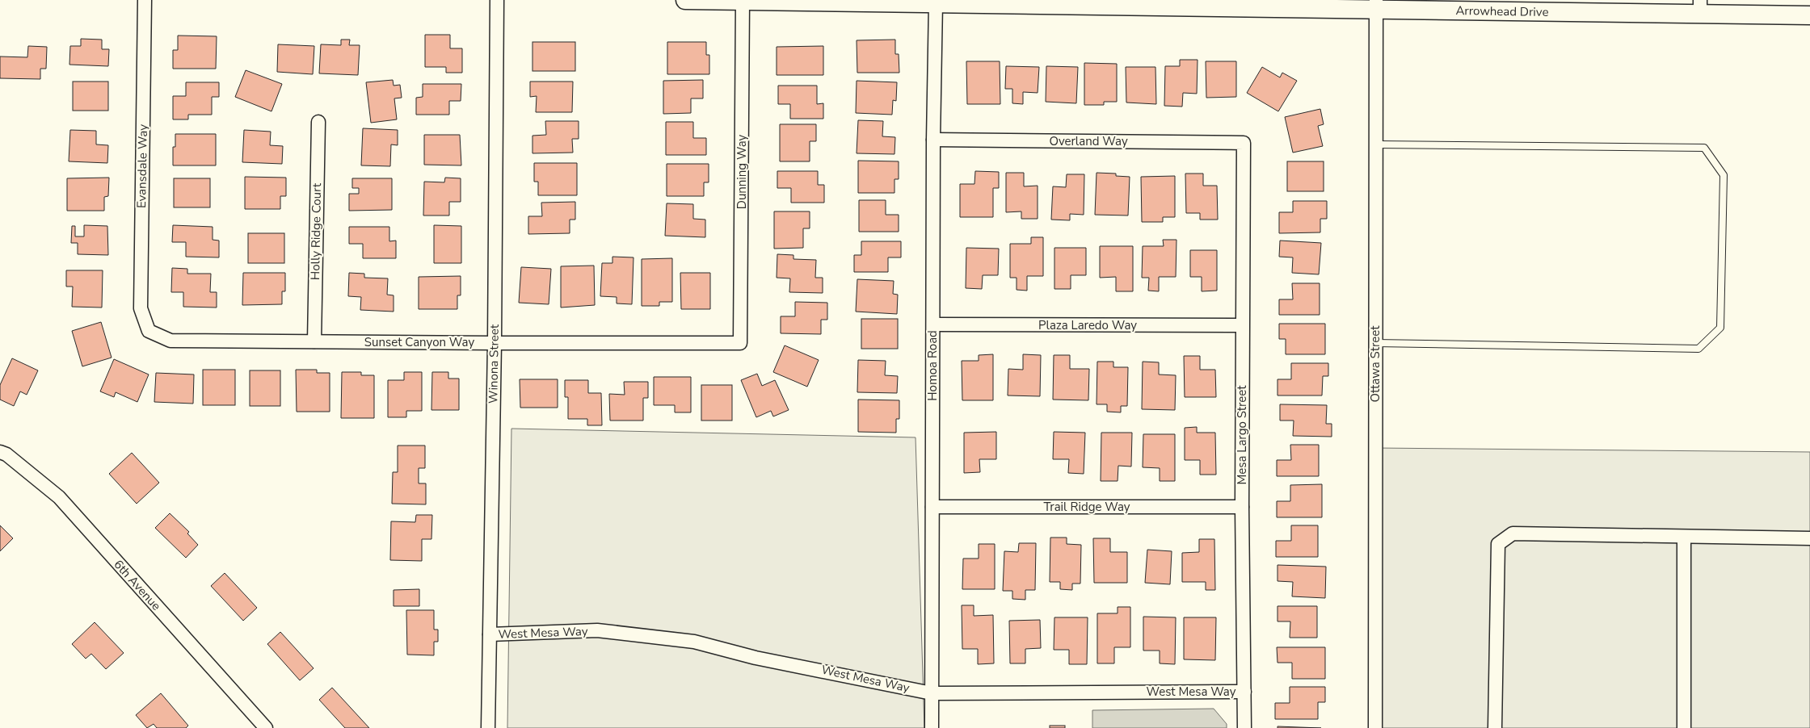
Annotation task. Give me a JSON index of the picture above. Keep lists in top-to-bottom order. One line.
{"streets":{"main road":["Arrowhead Drive"],"street":["Overland Way","Evansdale Way","Dunning Way","Holly Ridge Court","Plaza Laredo Way","Sunset Canyon Way","Winona Street","Ottawa Street","Homoa Road","Mesa Largo Street","Trail Ridge Way","6th Avenue","West Mesa Way"]},"crossings":[["Arrowhead Drive","Dunning Way"],["Arrowhead Drive","Ottawa Street"],["Arrowhead Drive","Homoa Road"],["Overland Way","Homoa Road"],["Overland Way","Mesa Largo Street"],["Evansdale Way","Sunset Canyon Way"],["Dunning Way","Sunset Canyon Way"],["Holly Ridge Court","Sunset Canyon Way"],["Plaza Laredo Way","Homoa Road"],["Plaza Laredo Way","Mesa Largo Street"],["Sunset Canyon Way","Winona Street"],["Winona Street","West Mesa Way"],["Homoa Road","Trail Ridge Way"],["Homoa Road","West Mesa Way"],["Mesa Largo Street","Trail Ridge Way"],["Mesa Largo Street","West Mesa Way"]]}
